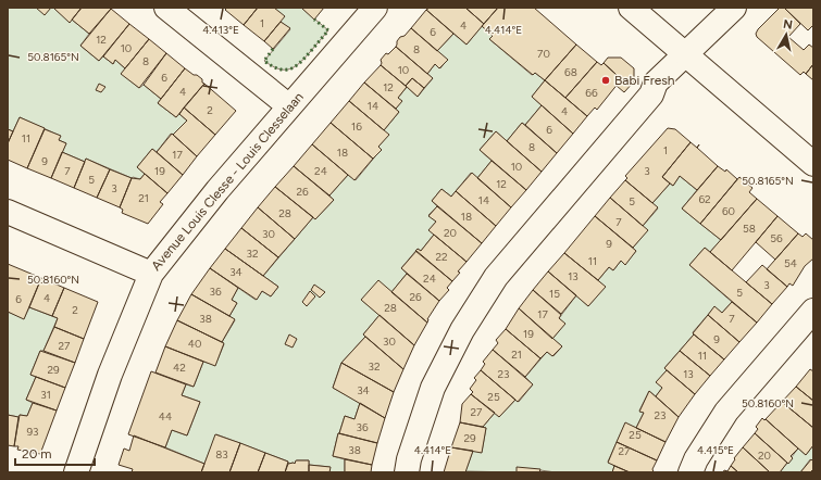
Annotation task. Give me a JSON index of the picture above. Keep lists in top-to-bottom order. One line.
{"streets":{"street":["Avenue Louis Clesse - Louis Clesselaan"]},"places":["Babi Fresh"],"house_numbers":["1","4","6","12","10","8","70","8","10","68","6","12","4","66","14","2","4","16","6","11","8","1","18","17","9","10","7","19","24","3","5","12","3","26","21","62","14","5","60","28","18","7","58","20","30","56","9","32","22","11","54","34","13","24","3","36","5","15","26","4","6","28","2","17","38","7","19","9","30","40","27","21","11","32","42","29","23","13","34","31","25","27","23","44","36","93","25","29","38","27","83","20"],"scale_bar":"20 m","north":"top","coordinates":["4.413°E","4.414°E","50.8165°N","50.8160°N","4.415°E"]}
